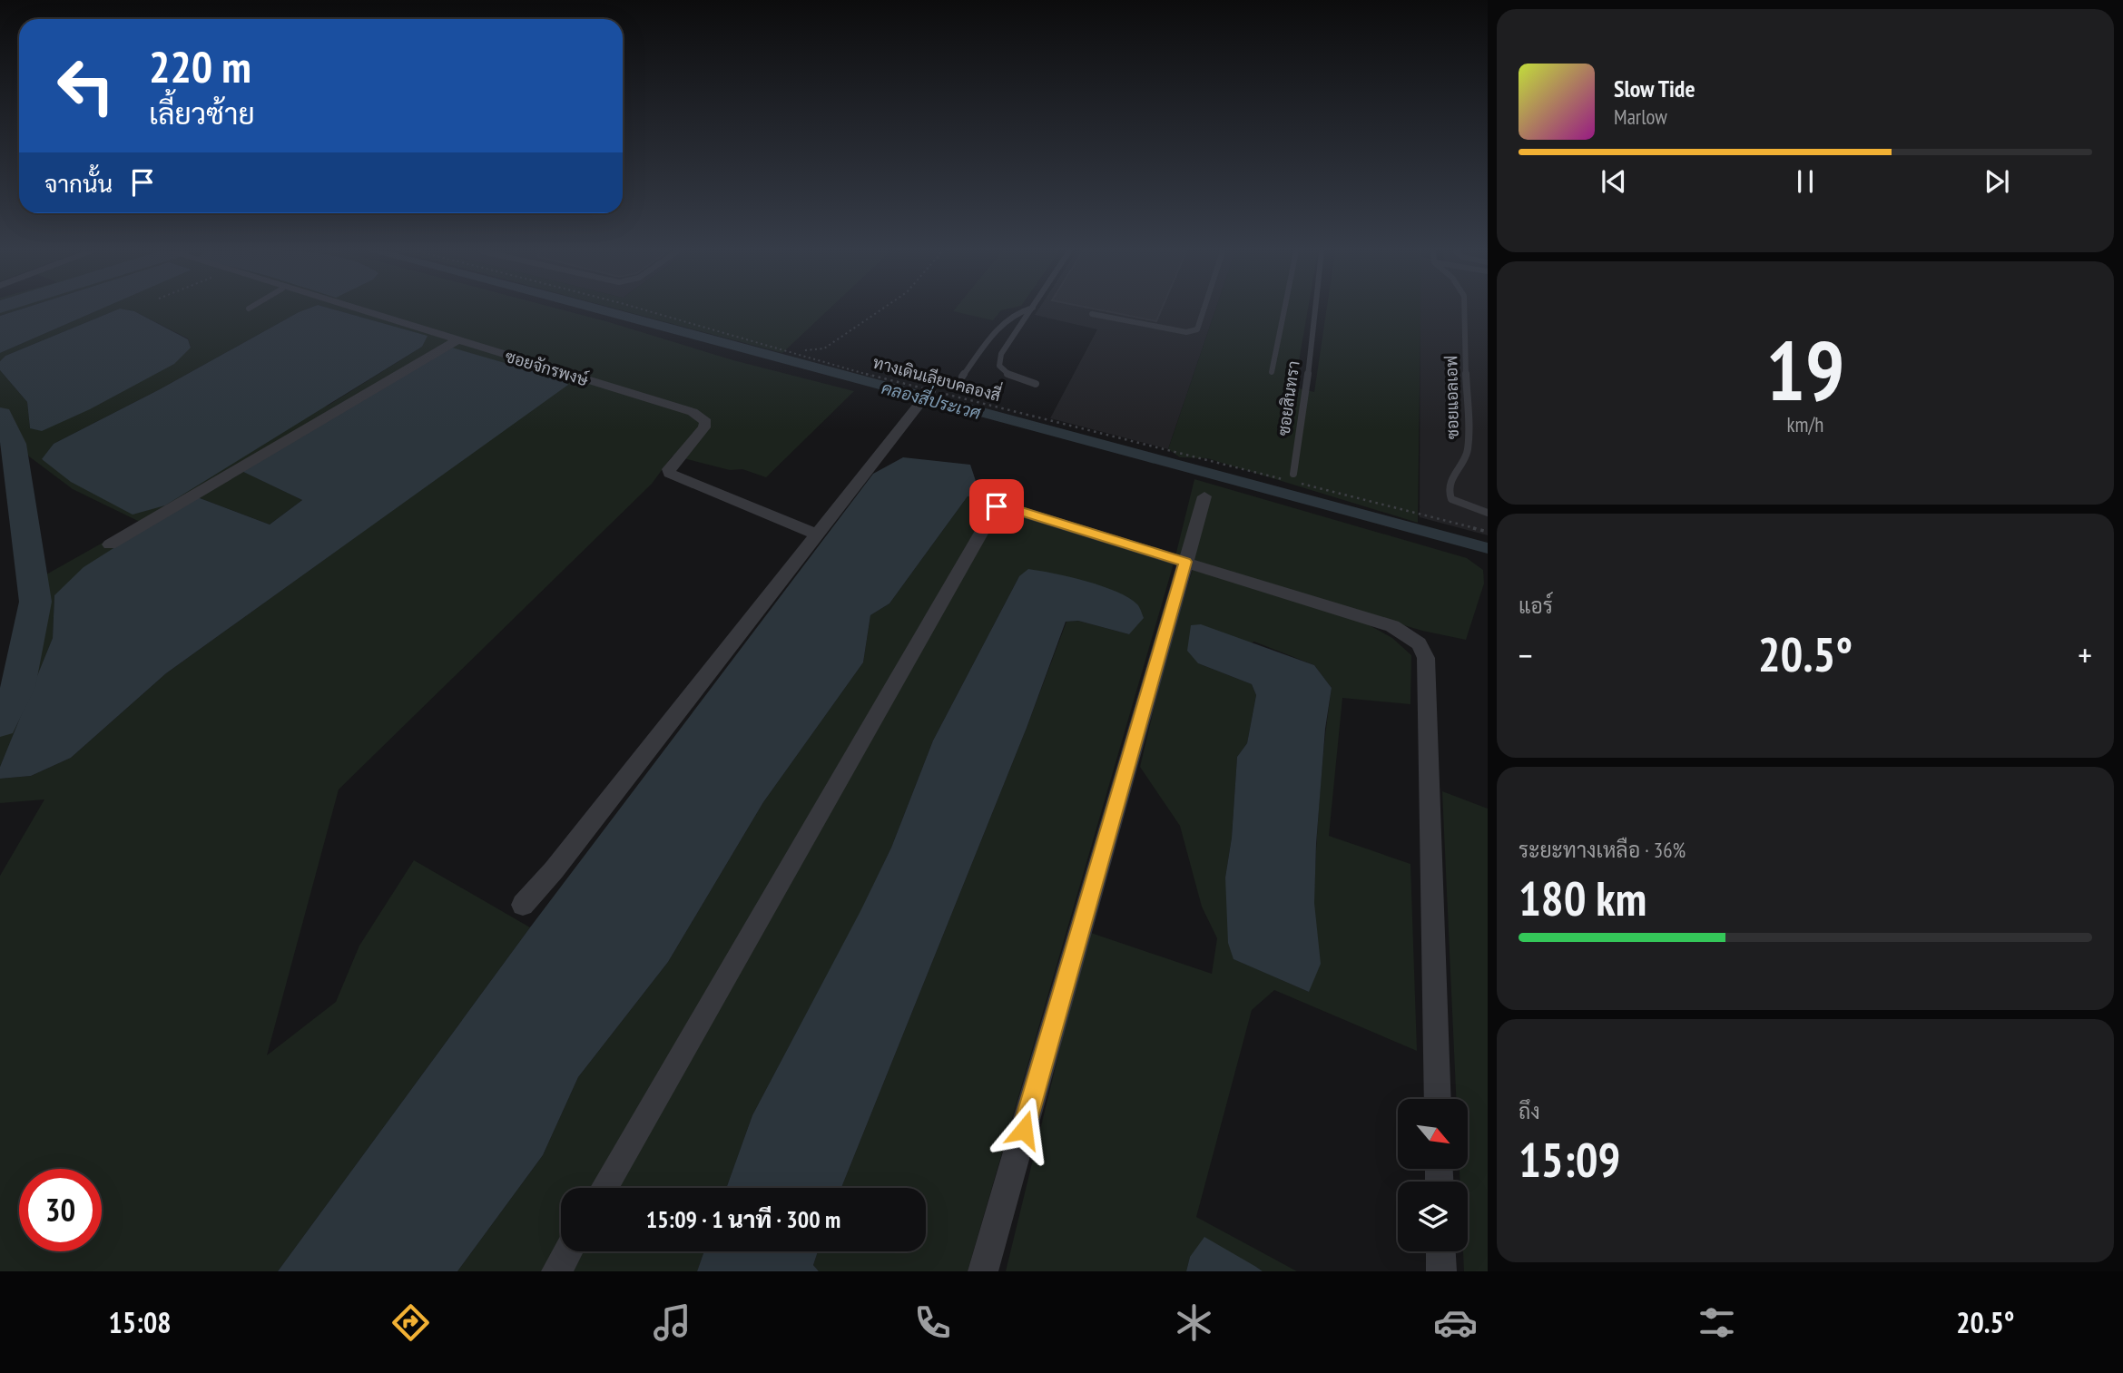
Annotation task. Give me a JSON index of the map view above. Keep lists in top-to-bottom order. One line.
{"streets":{"street":["ซอยจักรพงษ์"],"lane":["ซอยแอลเอฟ","ซอยสินทรา"],"path":["ทางเดินเลียบคลองสี่"]},"water":["คลองสี่ประเวศ"],"north":"bottom right","page":{"turn":["220 m","เลี้ยวซ้าย"],"song":["Slow Tide","Marlow"],"then":"จากนั้น","tile":[["19","km/h"],"แอร์",["ระยะทางเหลือ · 36%","180 km"],["ถึง","15:09"]],"heat":["−","20.5°","+"],"limit":"30","trip":"15:09 · 1 นาที · 300 m","tabs":["15:08","20.5°"]}}
